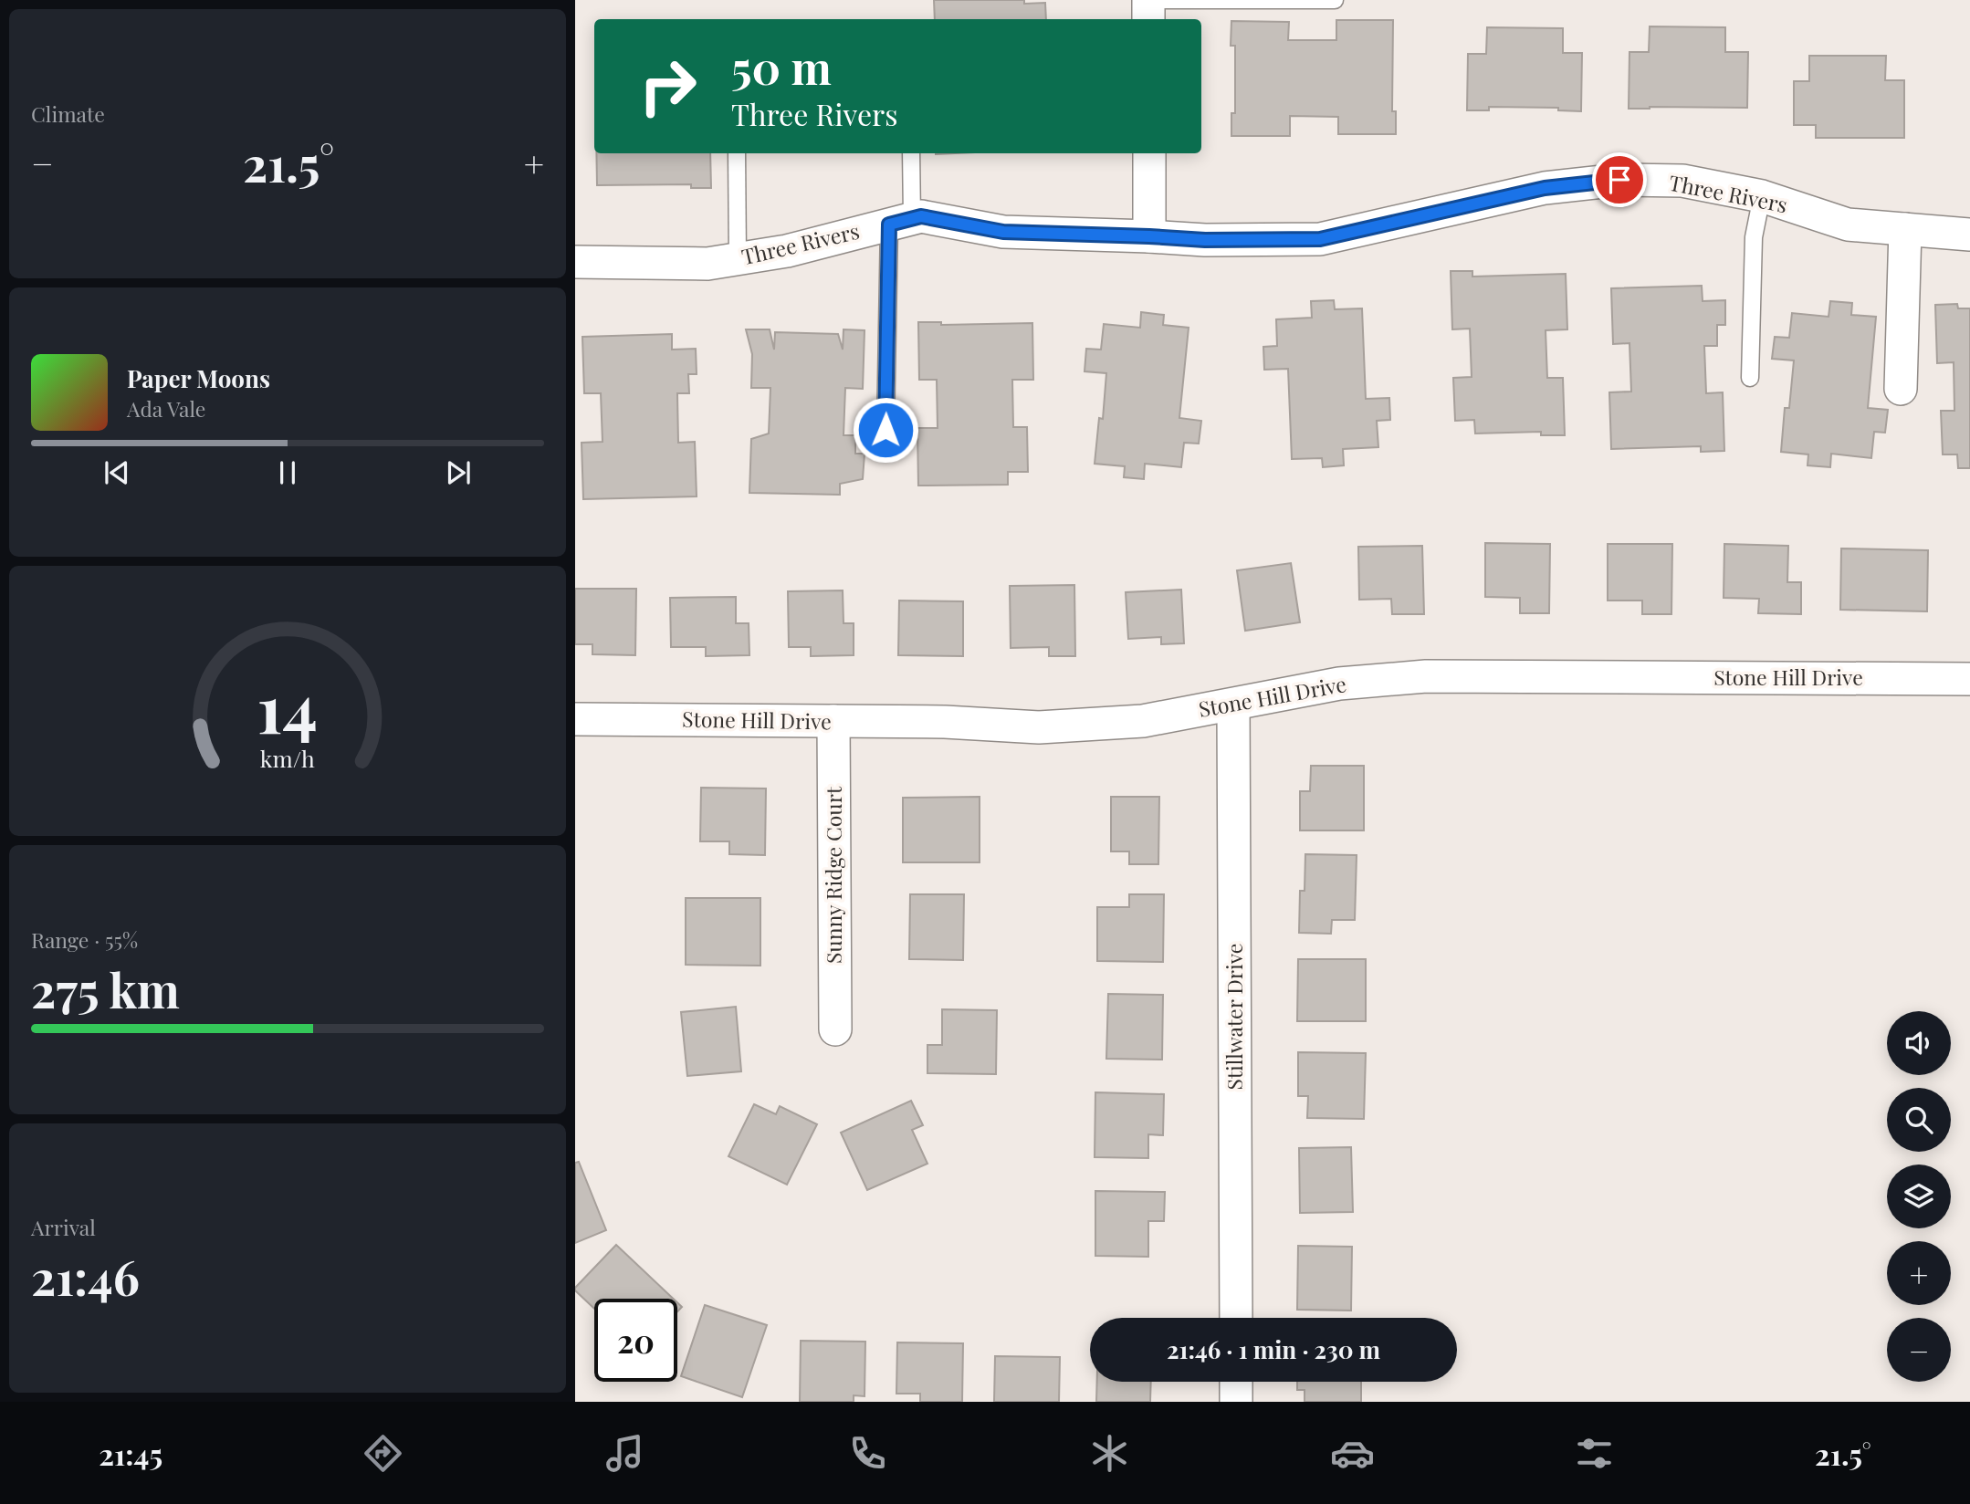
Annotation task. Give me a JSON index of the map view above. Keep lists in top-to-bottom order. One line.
{"streets":{"street":["Three Rivers","Stone Hill Drive","Sunny Ridge Court","Stillwater Drive"]},"crossings":[["Stone Hill Drive","Sunny Ridge Court"],["Stone Hill Drive","Stillwater Drive"]],"page":{"tile":["Climate",["Range · 55%","275 km"],["Arrival","21:46"]],"turn":["50 m","Three Rivers"],"heat":["−","21.5°","+"],"song":["Paper Moons","Ada Vale"],"map_buttons":["+","−"],"limit":"20","trip":"21:46 · 1 min · 230 m","tabs":["21:45","21.5°"],"gauge":["14","km/h"]}}
